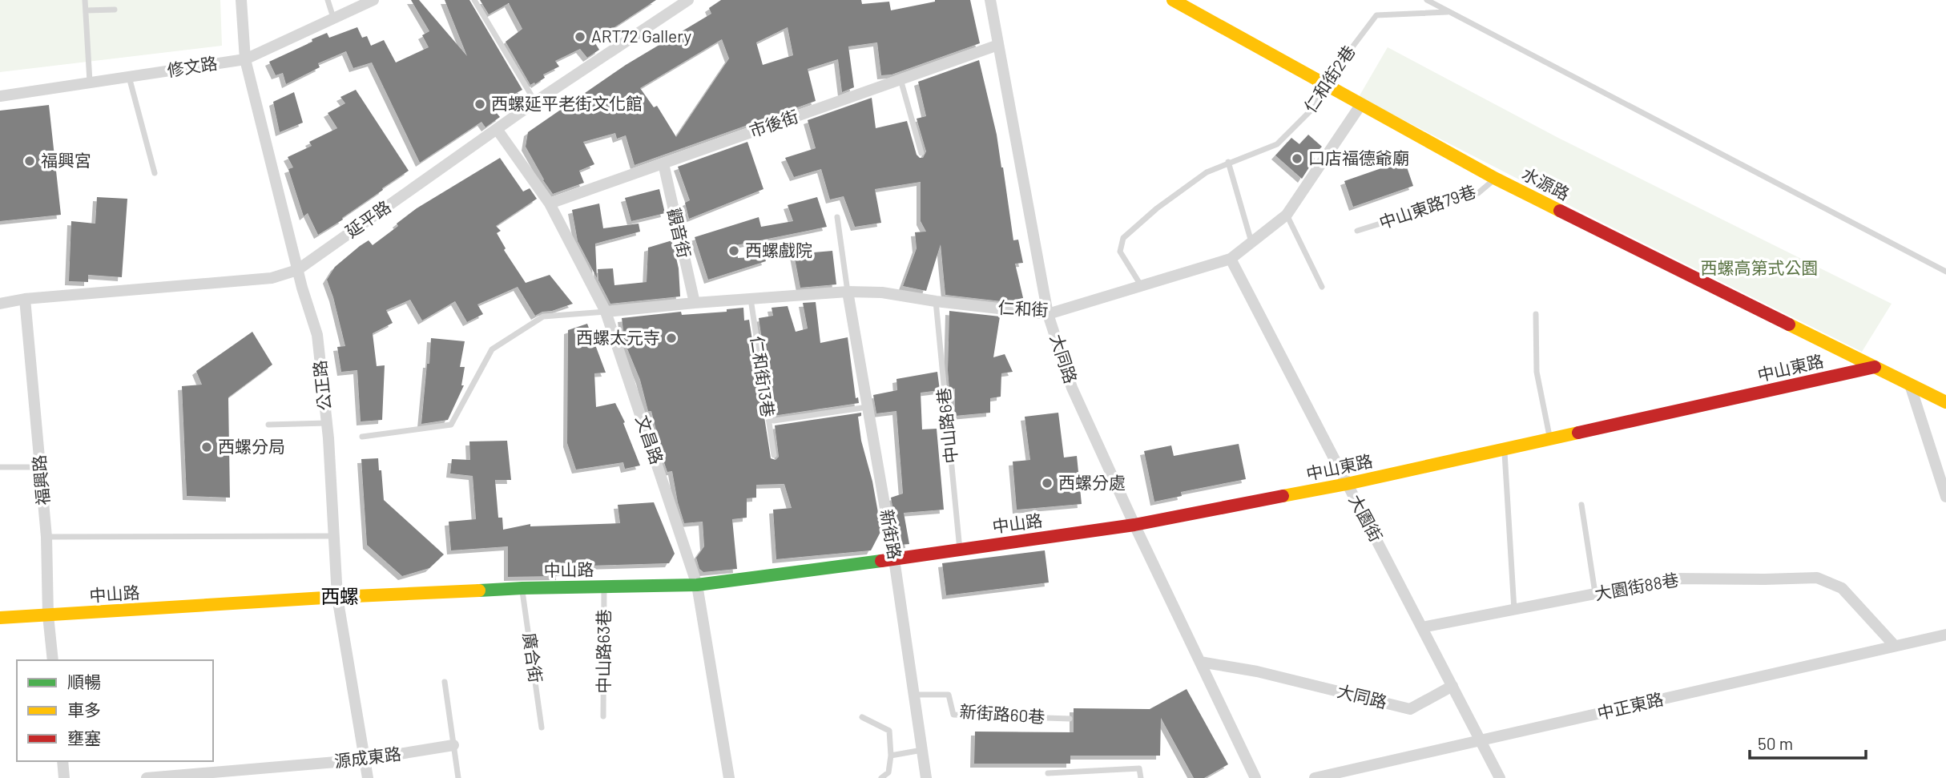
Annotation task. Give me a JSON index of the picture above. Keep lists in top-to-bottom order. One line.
{"streets":{"street":["修文路","市後街","水源路","延平路","觀音街","仁和街","大同路","中山東路","公正路","文昌路","福興路","大園街","中山路","新街路","大園街88巷","中正東路","源成東路"],"lane":["仁和街2巷","中山東路79巷","仁和街13巷","中山路6巷","中山路63巷","廣合街","新街路60巷"]},"crossings":[["修文路","公正路"],["仁和街2巷","水源路"],["仁和街2巷","仁和街"],["市後街","觀音街"],["市後街","大同路"],["市後街","文昌路"],["水源路","中山東路79巷"],["水源路","仁和街"],["水源路","中山東路"],["延平路","公正路"],["延平路","文昌路"],["延平路","福興路"],["觀音街","仁和街"],["仁和街","大同路"],["仁和街","仁和街13巷"],["仁和街","中山路6巷"],["仁和街","文昌路"],["仁和街","大園街"],["仁和街","新街路"],["大同路","中山東路"],["大同路","大園街"],["大同路","中山路"],["中山東路","大園街"],["中山東路","中山路"],["公正路","中山路"],["公正路","源成東路"],["中山路6巷","中山路"],["文昌路","中山路"],["福興路","中山路"],["大園街","大園街88巷"],["大園街","中正東路"],["中山路","新街路"],["中山路","中山路63巷"],["中山路","廣合街"],["新街路","新街路60巷"],["大園街88巷","中正東路"]],"districts":["西螺"],"parks":["西螺高第式公園"],"places":["ART72 Gallery","西螺延平老街文化館","口店福德爺廟","福興宮","西螺戲院","西螺太元寺","西螺分局","西螺分處"],"legend":["順暢","車多","壅塞"],"scale_bar":"50 m"}
